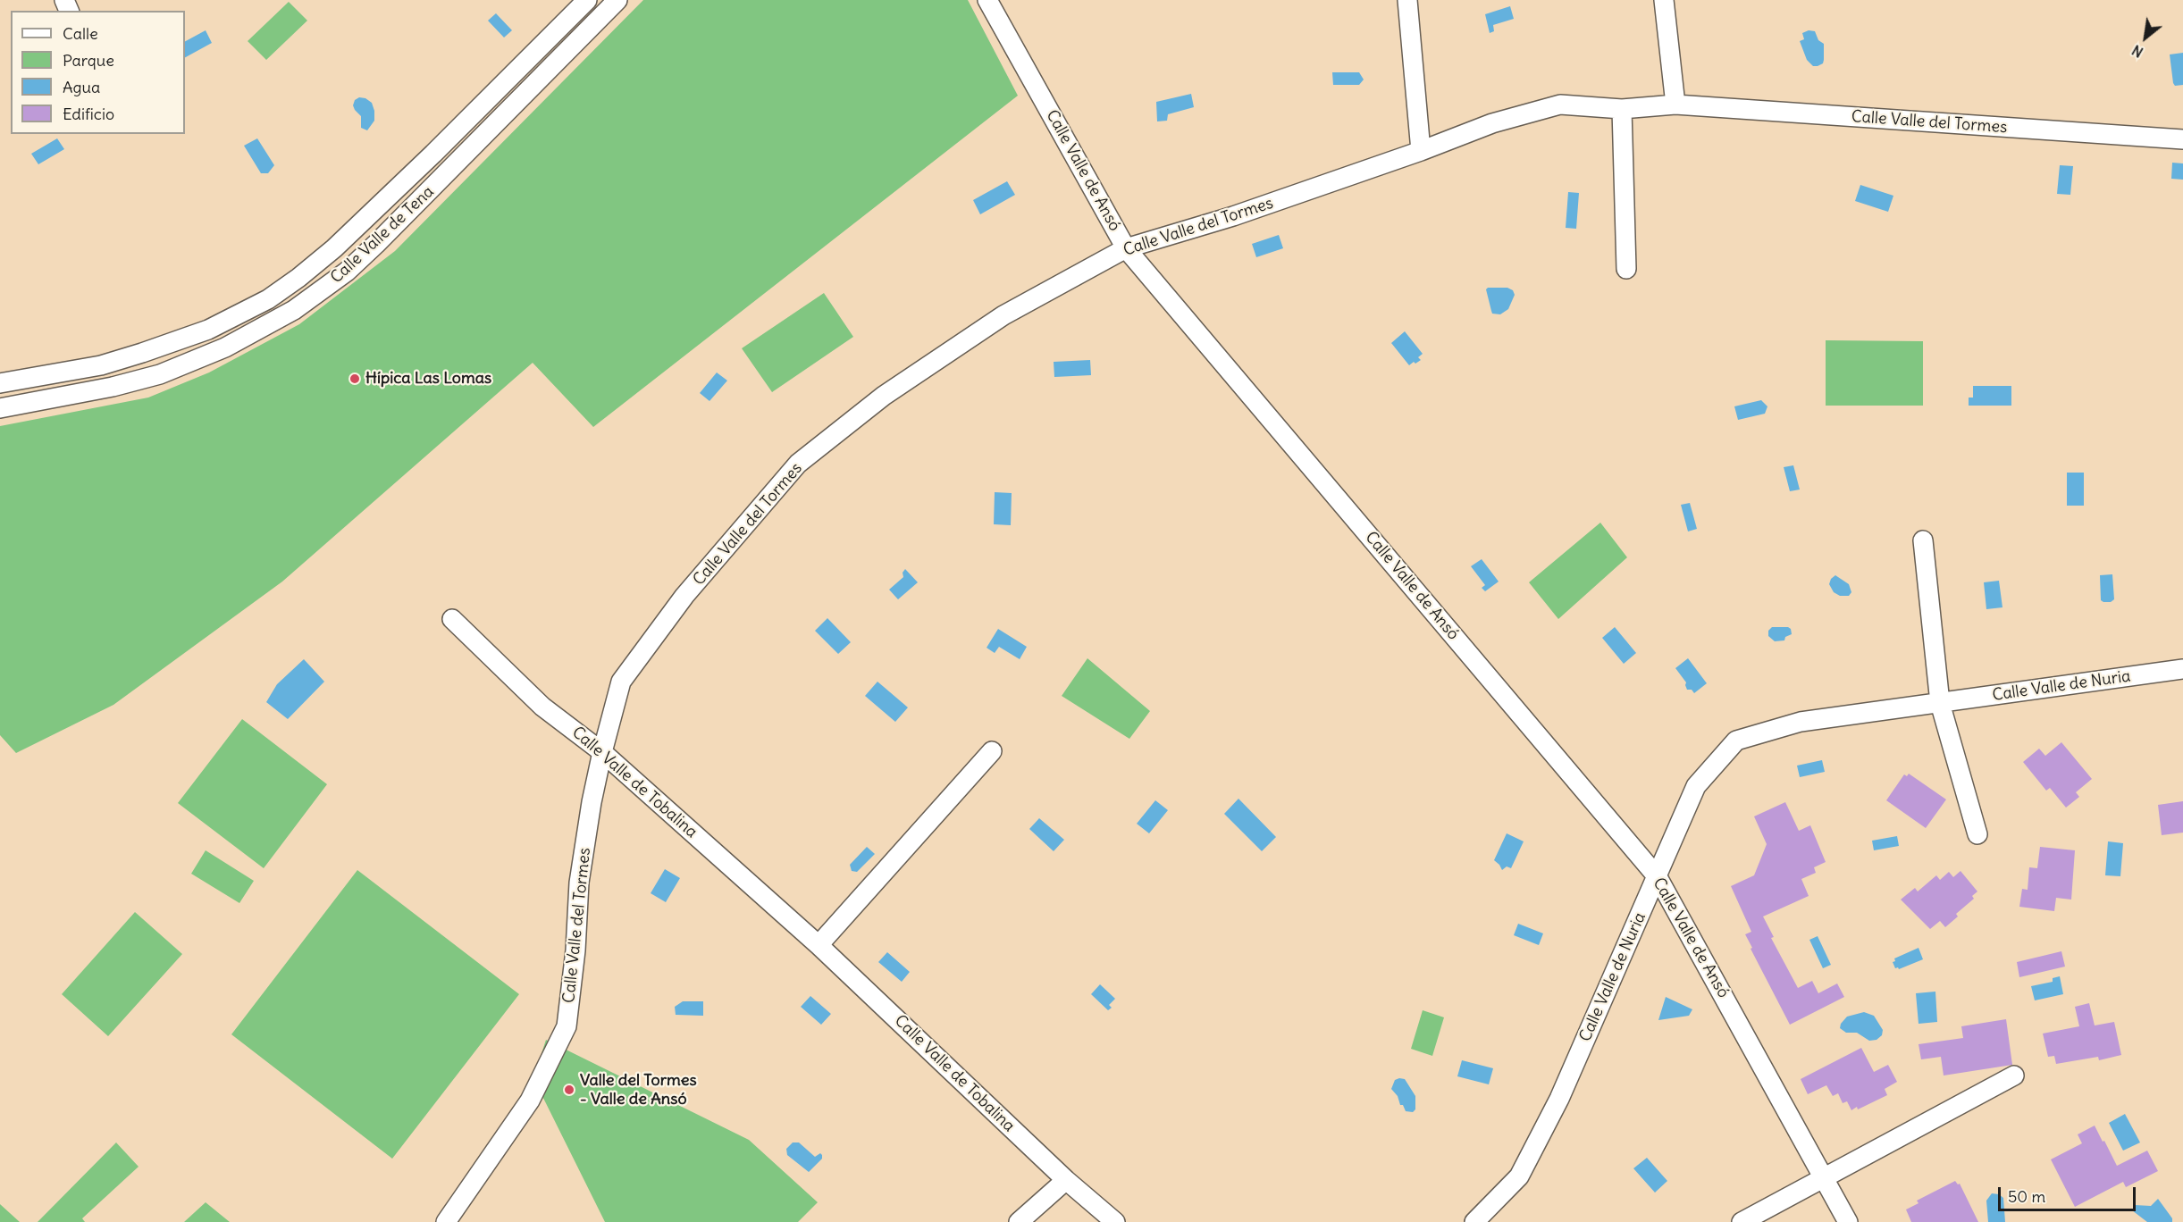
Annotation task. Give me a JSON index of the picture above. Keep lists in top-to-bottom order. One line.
{"streets":{"street":["Calle Valle del Tormes","Calle Valle de Ansó","Calle Valle de Tena","Calle Valle de Nuria","Calle Valle de Tobalina"]},"crossings":[["Calle Valle del Tormes","Calle Valle de Ansó"],["Calle Valle del Tormes","Calle Valle de Tobalina"],["Calle Valle de Ansó","Calle Valle de Nuria"]],"places":["Hípica Las Lomas","Valle del Tormes - Valle de Ansó"],"legend":["Calle","Parque","Agua","Edificio"],"scale_bar":"50 m","north":"bottom left"}
